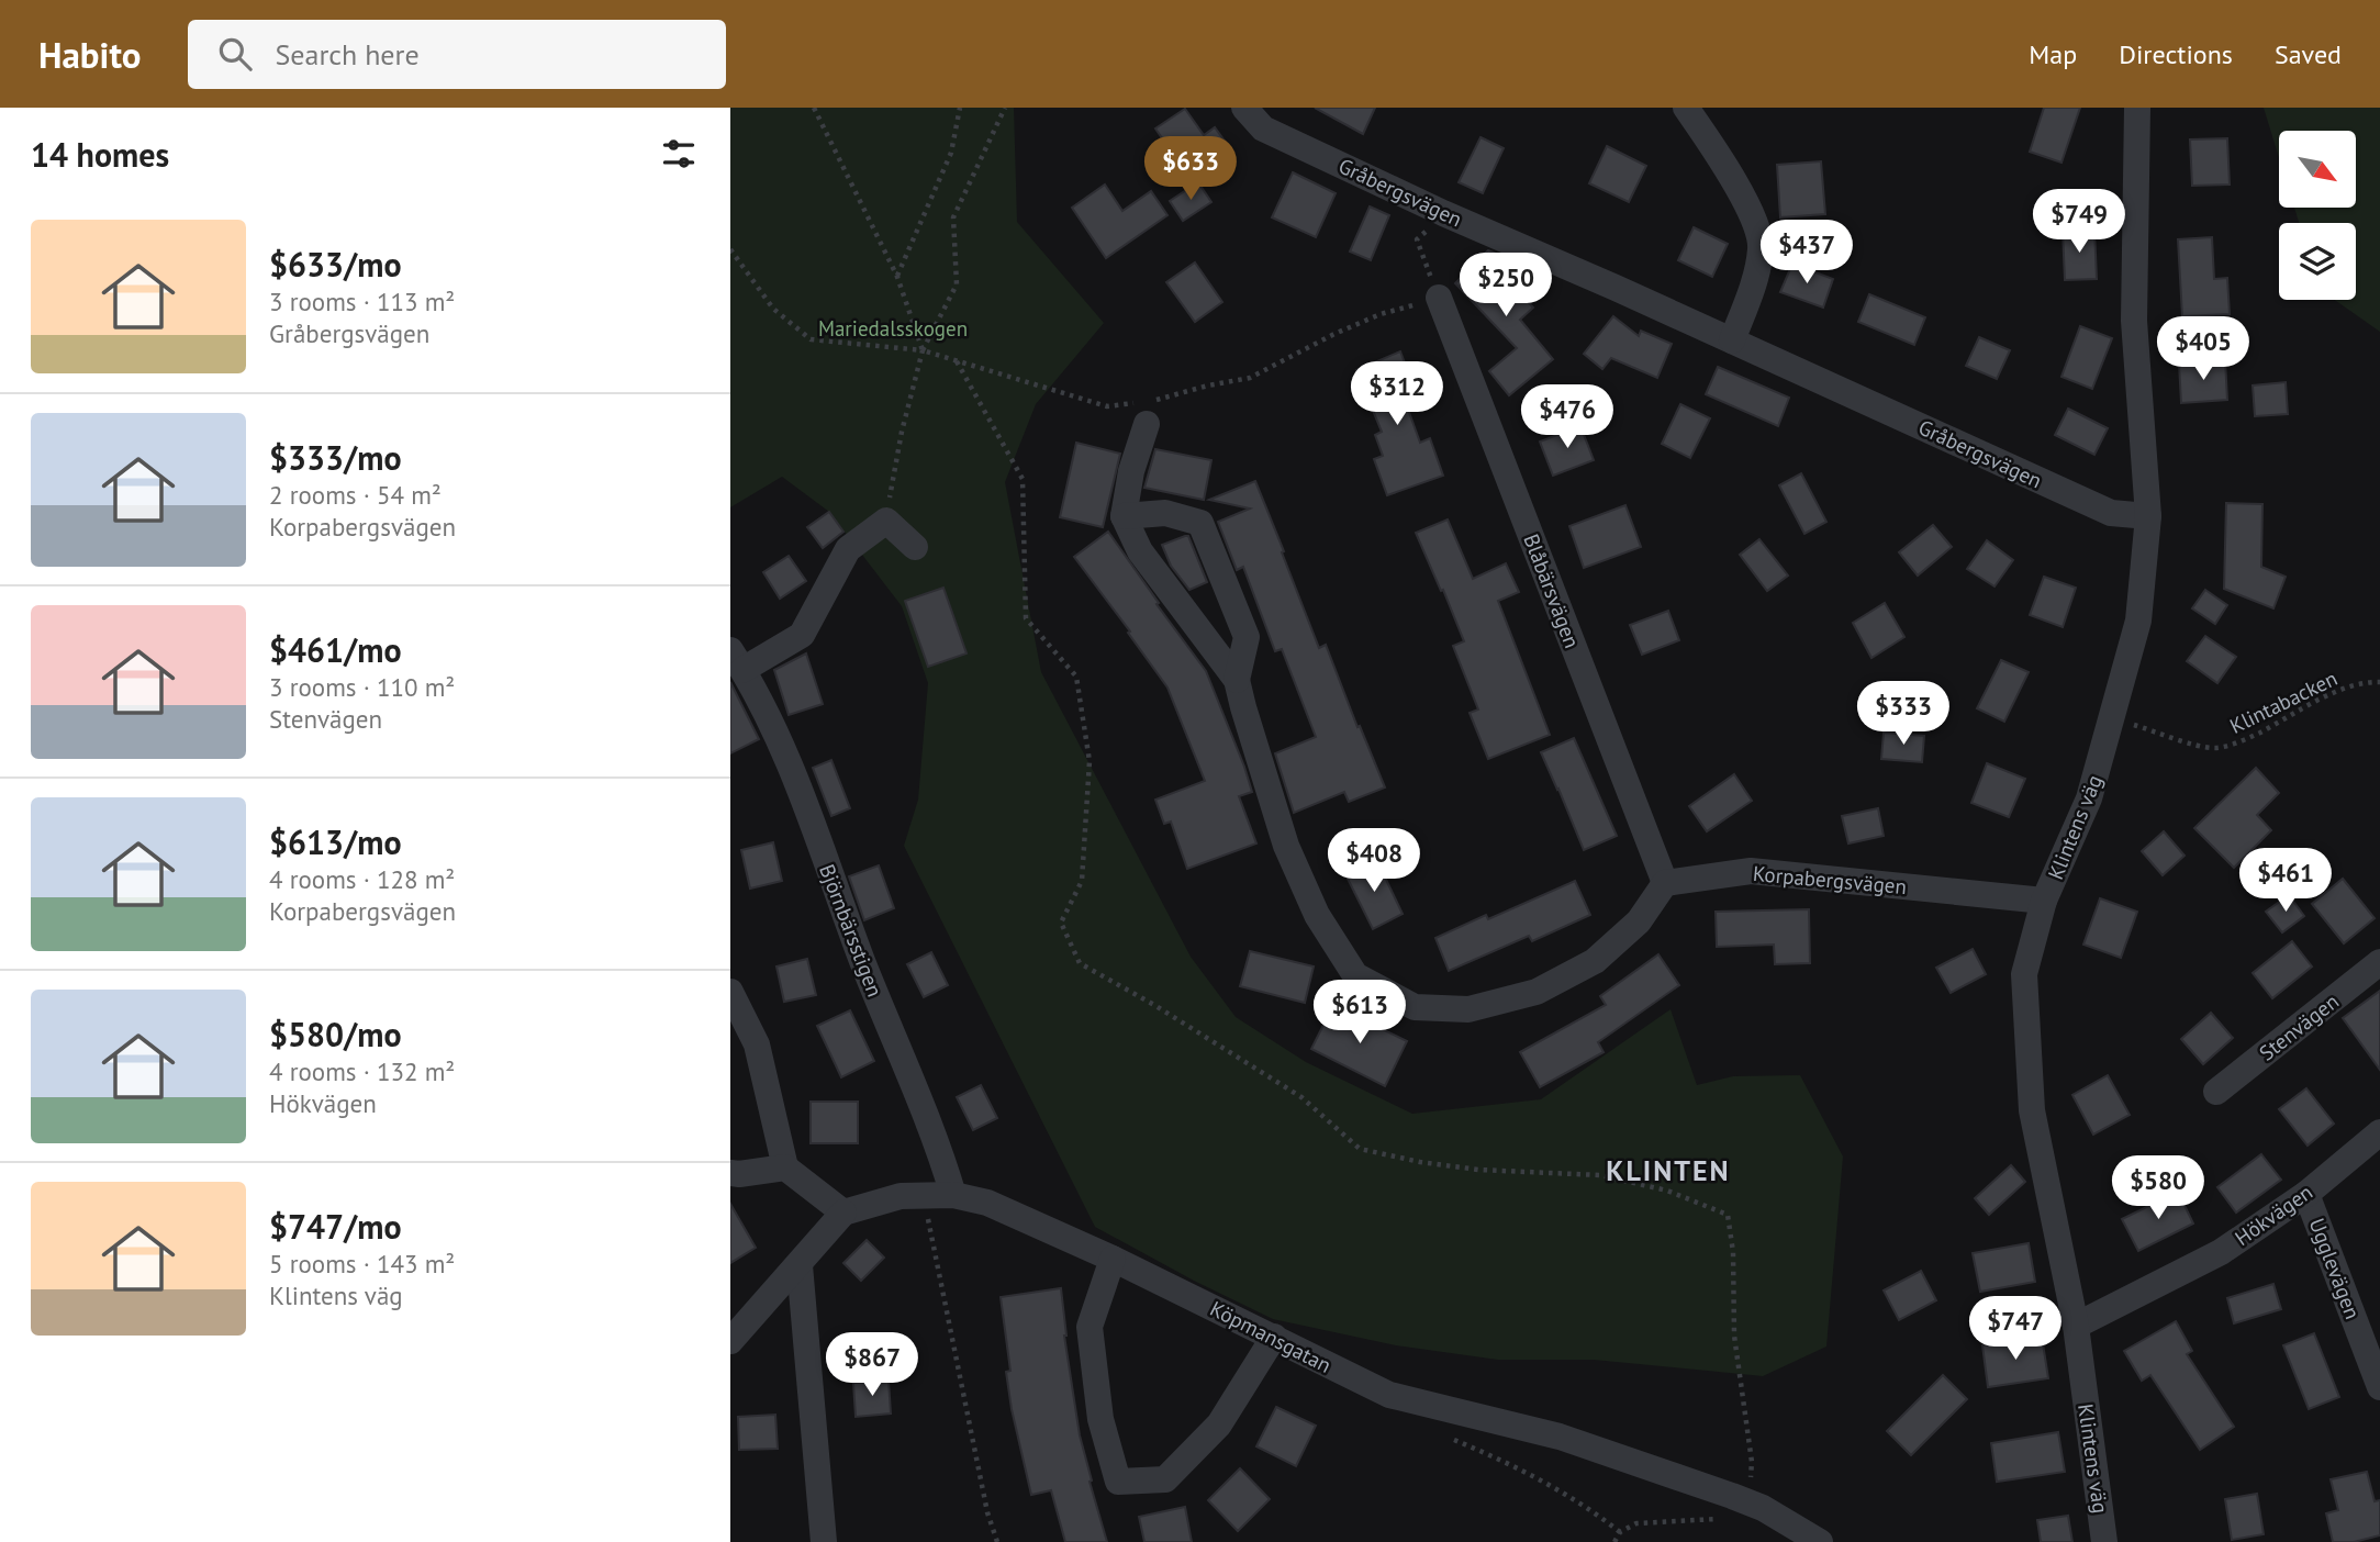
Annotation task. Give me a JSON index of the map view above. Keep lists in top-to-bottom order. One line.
{"streets":{"street":["Gråbergsvägen","Blåbärsvägen","Klintens väg","Korpabergsvägen","Björnbärsstigen","Stenvägen","Hökvägen","Ugglevägen","Köpmansgatan"],"path":["Klintabacken"]},"crossings":[["Gråbergsvägen","Klintens väg"],["Blåbärsvägen","Korpabergsvägen"],["Klintabacken","Klintens väg"],["Klintens väg","Korpabergsvägen"],["Klintens väg","Hökvägen"],["Björnbärsstigen","Köpmansgatan"],["Hökvägen","Ugglevägen"]],"districts":["KLINTEN"],"parks":["Mariedalsskogen"],"north":"bottom right","page":{"header":"Habito","search":"Search here","nav":["Map","Directions","Saved"],"heading":"14 homes","price":["$633","$749","$437","$250","$405","$312","$476","$333","$408","$461","$613","$580","$747","$867"],"list":[{"name":"$633/mo","note":"3 rooms · 113 m² · Gråbergsvägen"},{"name":"$333/mo","note":"2 rooms · 54 m² · Korpabergsvägen"},{"name":"$461/mo","note":"3 rooms · 110 m² · Stenvägen"},{"name":"$613/mo","note":"4 rooms · 128 m² · Korpabergsvägen"},{"name":"$580/mo","note":"4 rooms · 132 m² · Hökvägen"},{"name":"$747/mo","note":"5 rooms · 143 m² · Klintens väg"}]}}
